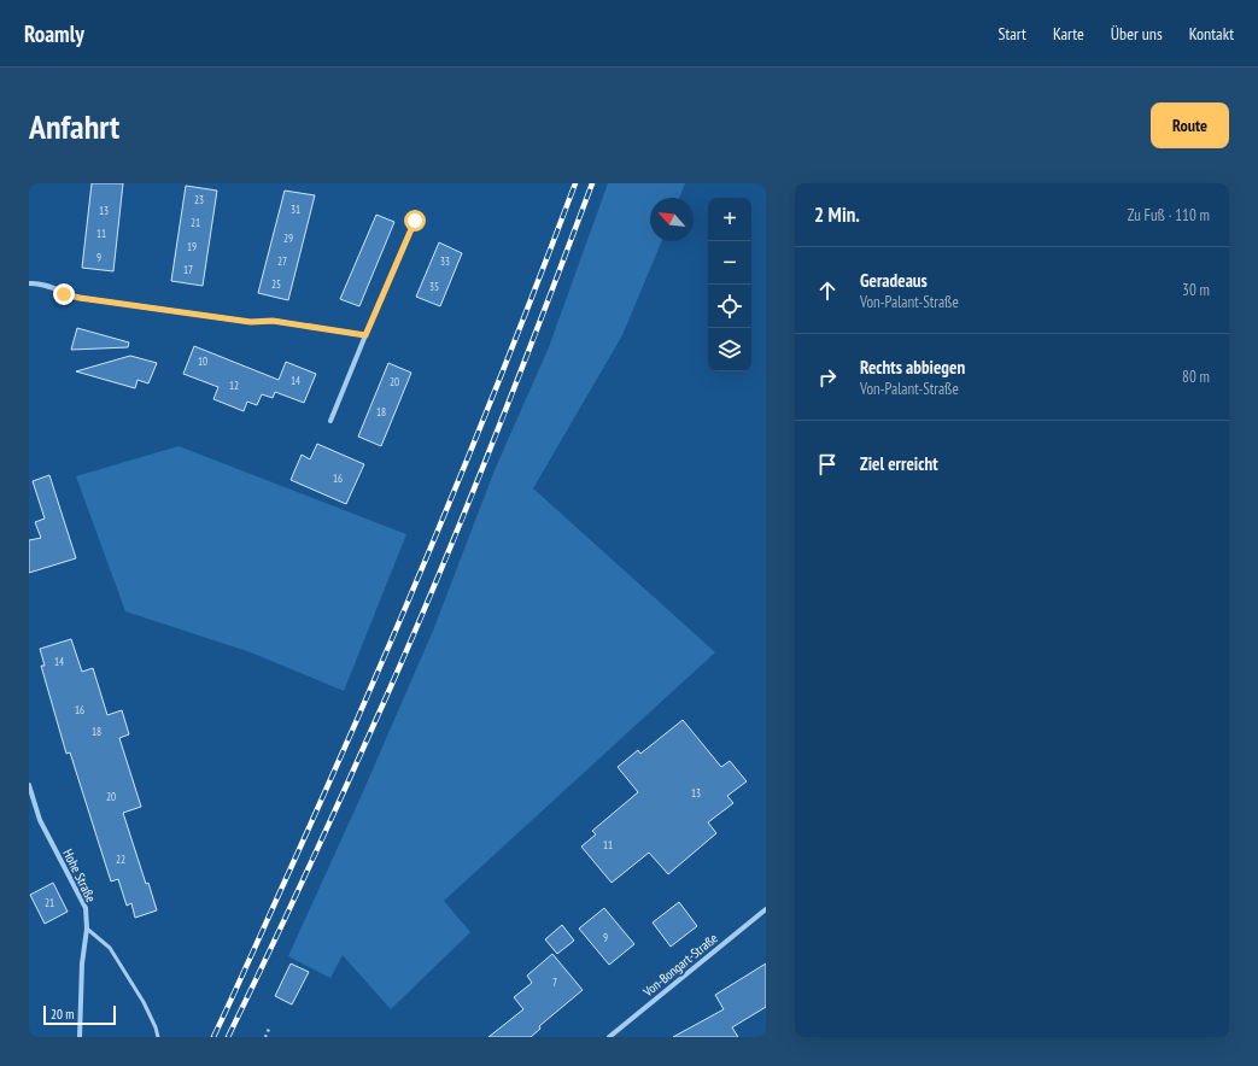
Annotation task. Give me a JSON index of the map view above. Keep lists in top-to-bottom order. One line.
{"streets":{"street":["Hohe Straße","Von-Bongart-Straße"]},"house_numbers":["23","31","13","21","11","29","19","9","27","33","17","25","35","10","14","20","12","18","16","14","16","18","13","20","11","22","21","9","7"],"scale_bar":"20 m","north":"top left","page":{"header":"Roamly","nav":["Start","Karte","Über uns","Kontakt"],"buttons":"Route","title":"Anfahrt","heading":["2 Min.","Zu Fuß · 110 m"],"map_buttons":["+","−"],"list":[["Geradeaus","Von-Palant-Straße","30 m"],["Rechts abbiegen","Von-Palant-Straße","80 m"],"Ziel erreicht"],"scale":"20 m"}}
